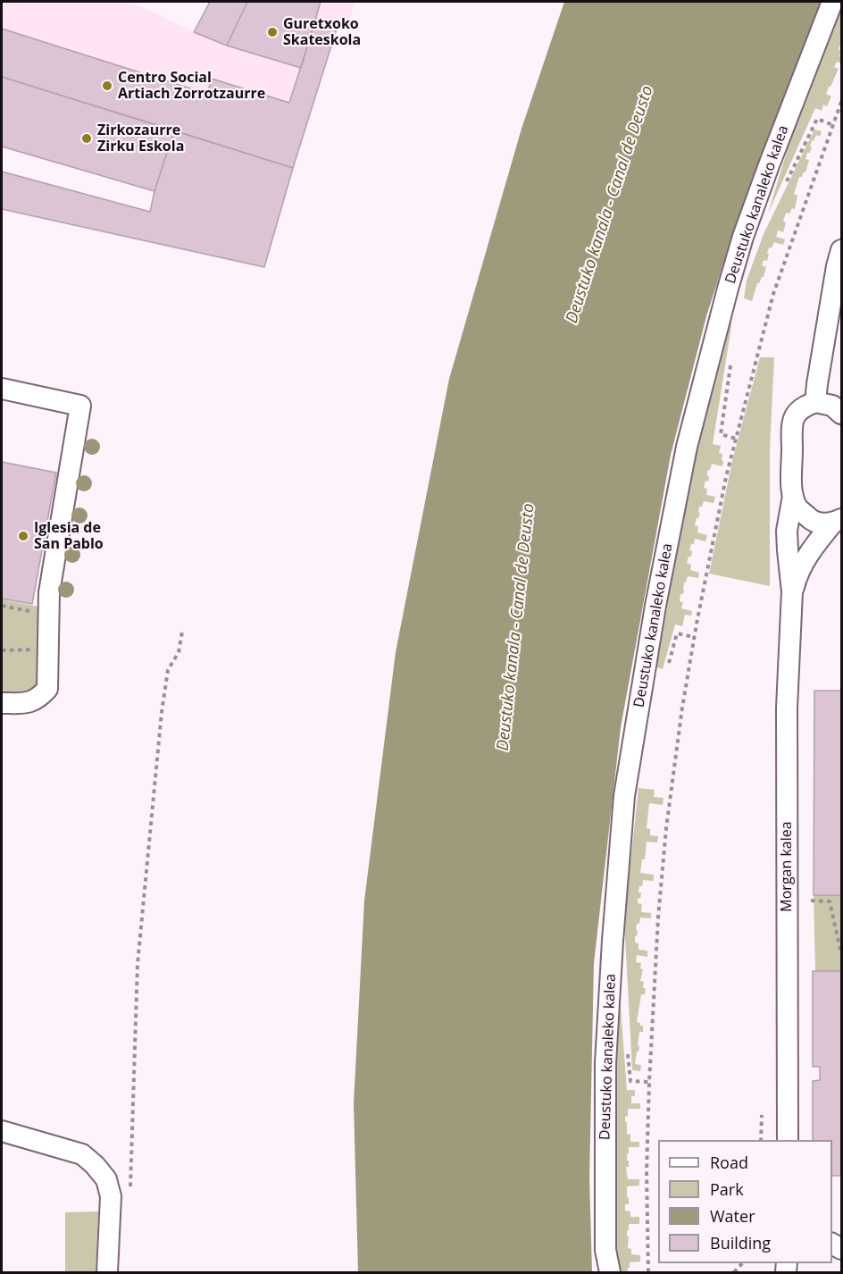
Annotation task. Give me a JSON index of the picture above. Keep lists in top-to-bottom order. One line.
{"streets":{"street":["Deustuko kanaleko kalea","Morgan kalea"]},"water":["Deustuko kanala - Canal de Deusto"],"places":["Guretxoko Skateskola","Centro Social Artiach Zorrotzaurre","Zirkozaurre Zirku Eskola","Iglesia de San Pablo"],"legend":["Road","Park","Water","Building"]}
